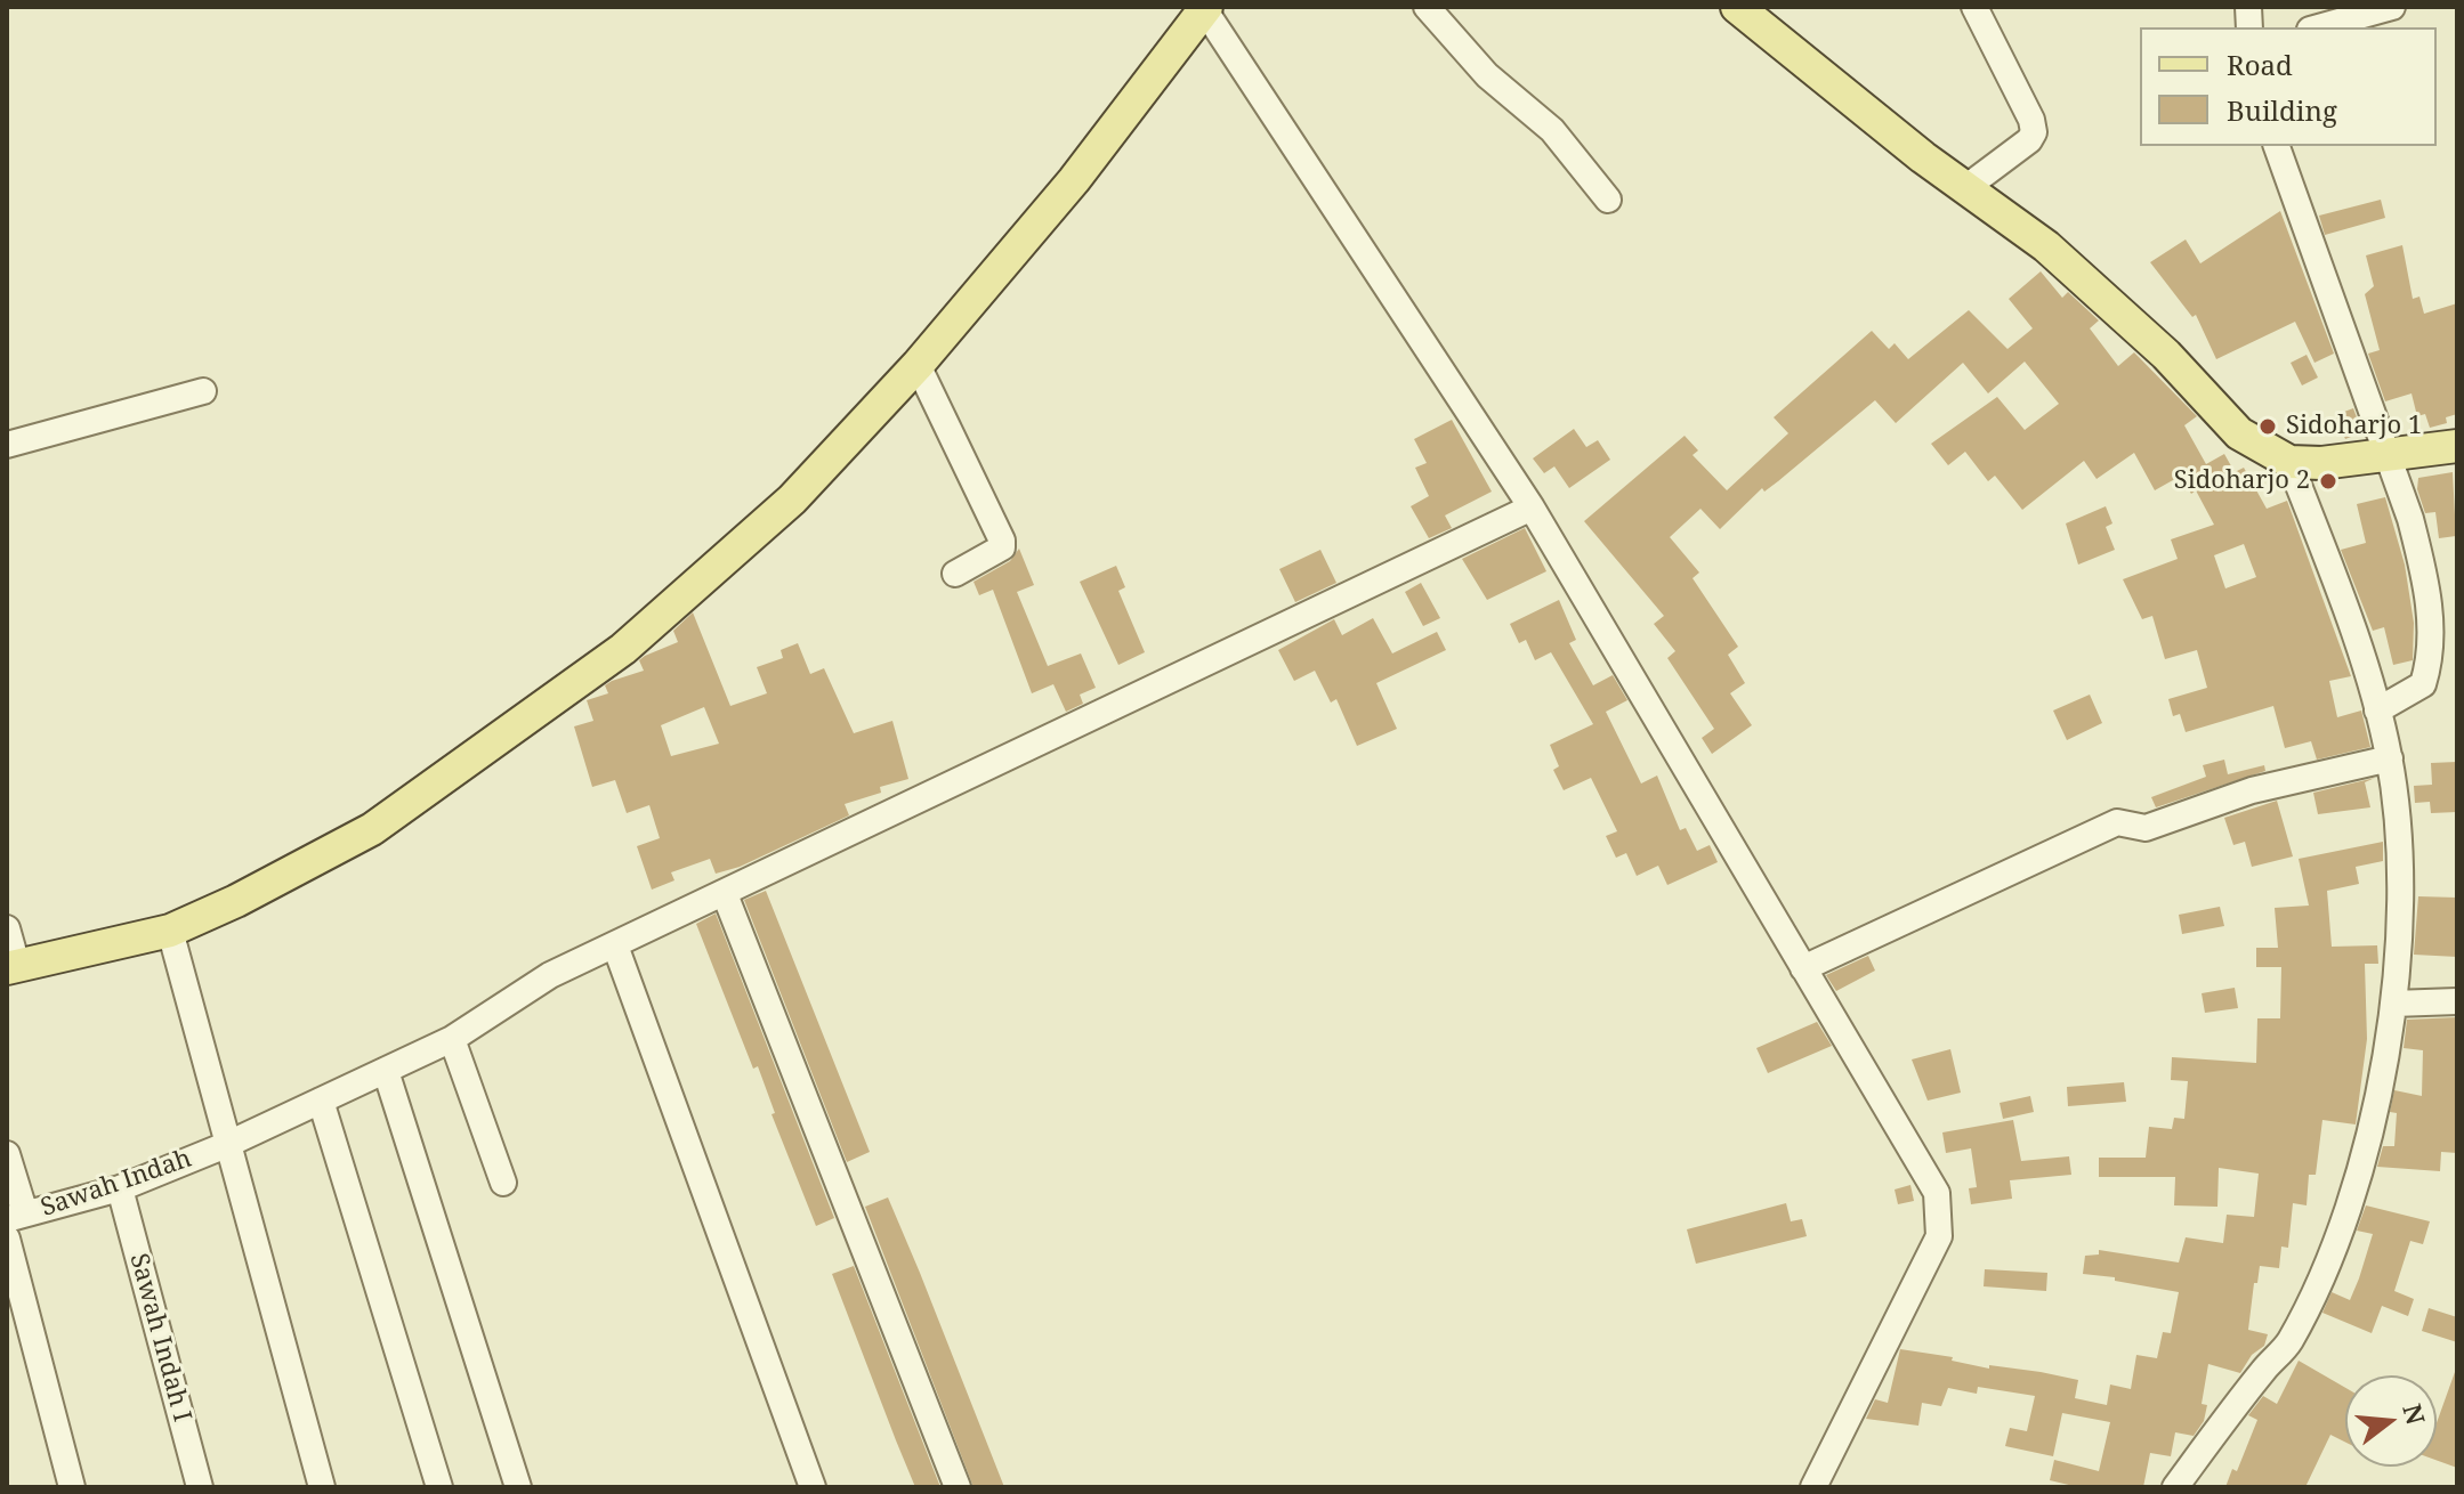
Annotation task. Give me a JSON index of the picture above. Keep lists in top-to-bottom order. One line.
{"streets":{"street":["Sawah Indah","Sawah Indah I"]},"crossings":[["Sawah Indah","Sawah Indah I"]],"places":["Sidoharjo 1","Sidoharjo 2"],"legend":["Road","Building"],"north":"right"}
